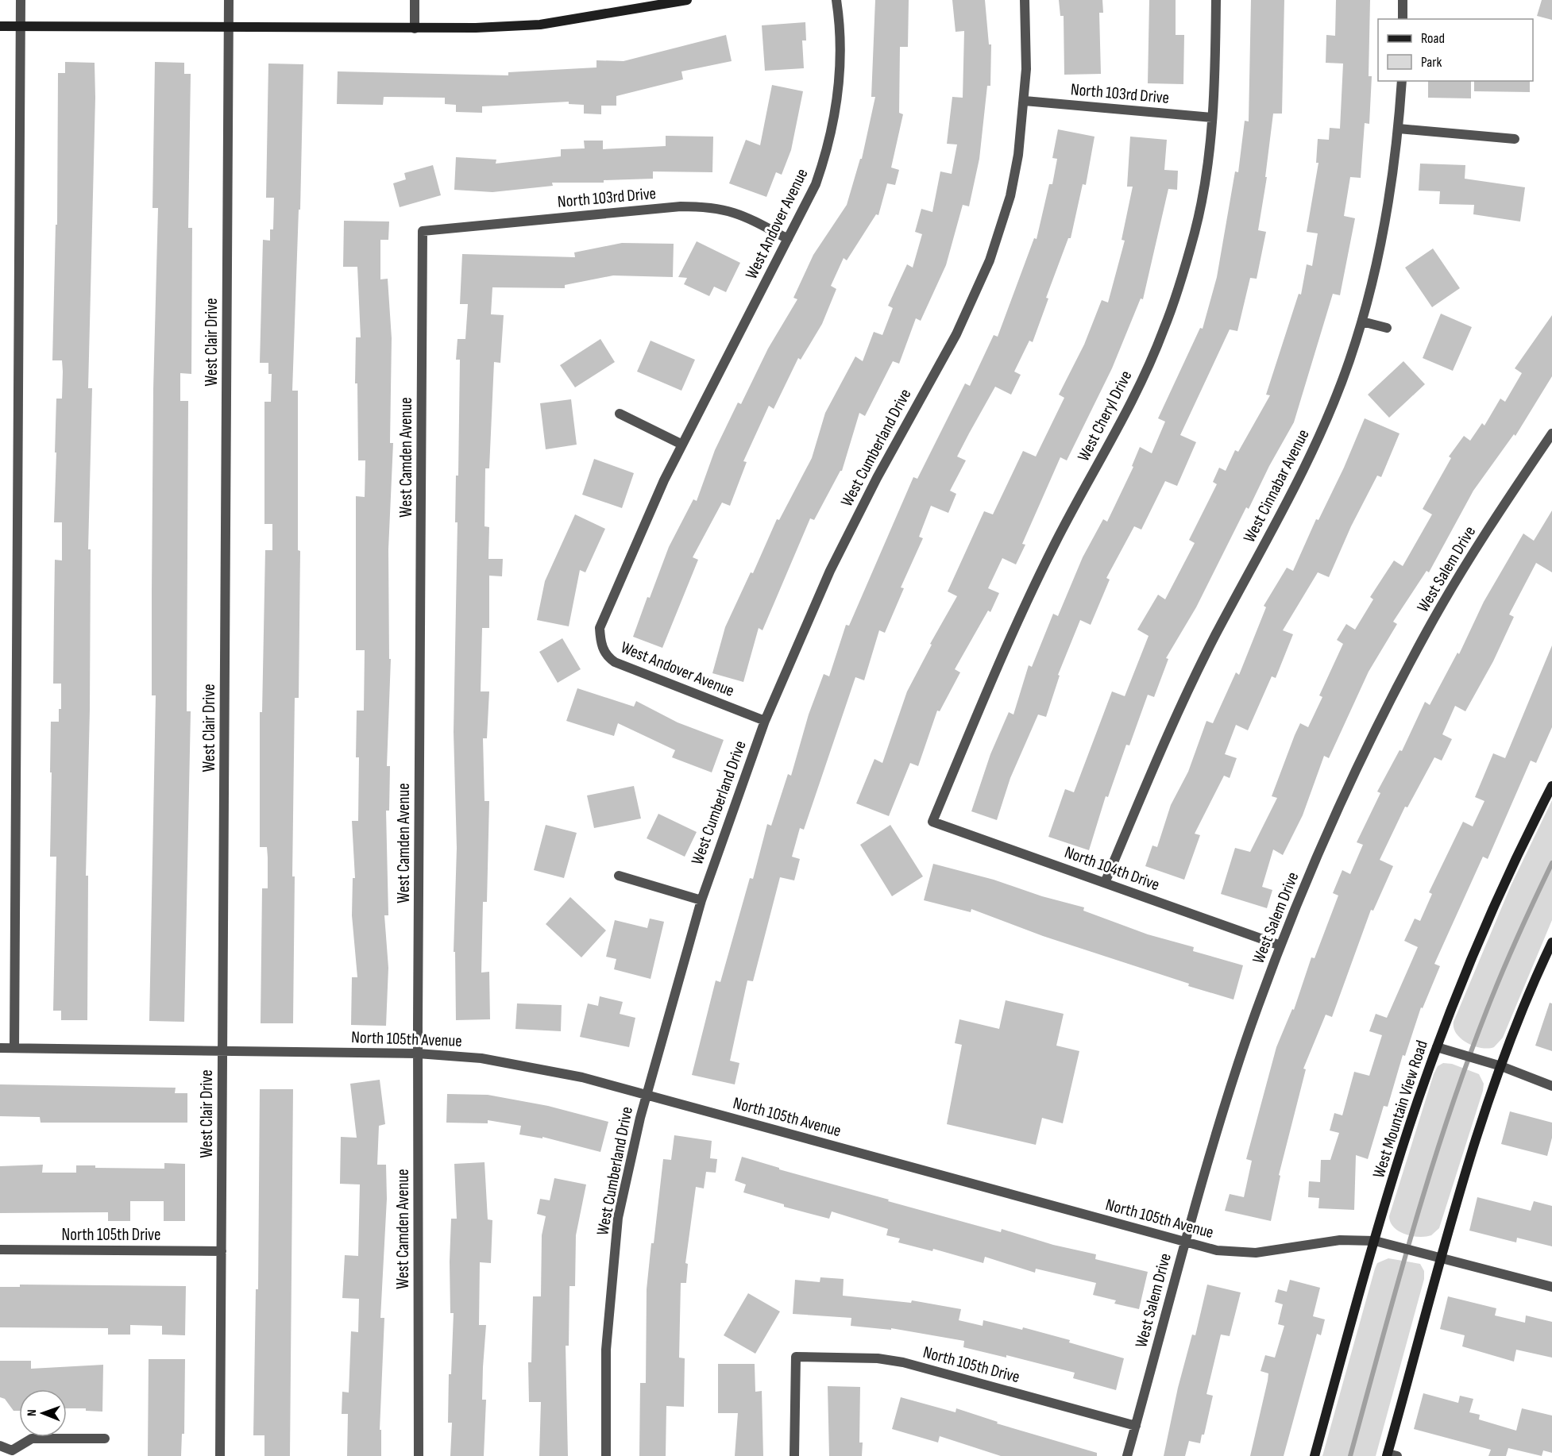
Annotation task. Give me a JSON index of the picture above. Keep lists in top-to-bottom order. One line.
{"streets":{"street":["North 103rd Drive","West Andover Avenue","West Clair Drive","West Cheryl Drive","West Cumberland Drive","West Camden Avenue","West Cinnabar Avenue","West Salem Drive","North 104th Drive","North 105th Avenue","West Mountain View Road","North 105th Drive"]},"crossings":[["North 103rd Drive","West Andover Avenue"],["North 103rd Drive","West Cheryl Drive"],["North 103rd Drive","West Cumberland Drive"],["North 103rd Drive","West Camden Avenue"],["West Andover Avenue","West Cumberland Drive"],["West Clair Drive","North 105th Avenue"],["West Clair Drive","North 105th Drive"],["West Cheryl Drive","North 104th Drive"],["West Cumberland Drive","North 105th Avenue"],["West Camden Avenue","North 105th Avenue"],["West Cinnabar Avenue","North 104th Drive"],["West Salem Drive","North 104th Drive"],["West Salem Drive","North 105th Avenue"],["West Salem Drive","North 105th Drive"],["North 105th Avenue","West Mountain View Road"]],"legend":["Road","Park"],"north":"left"}
